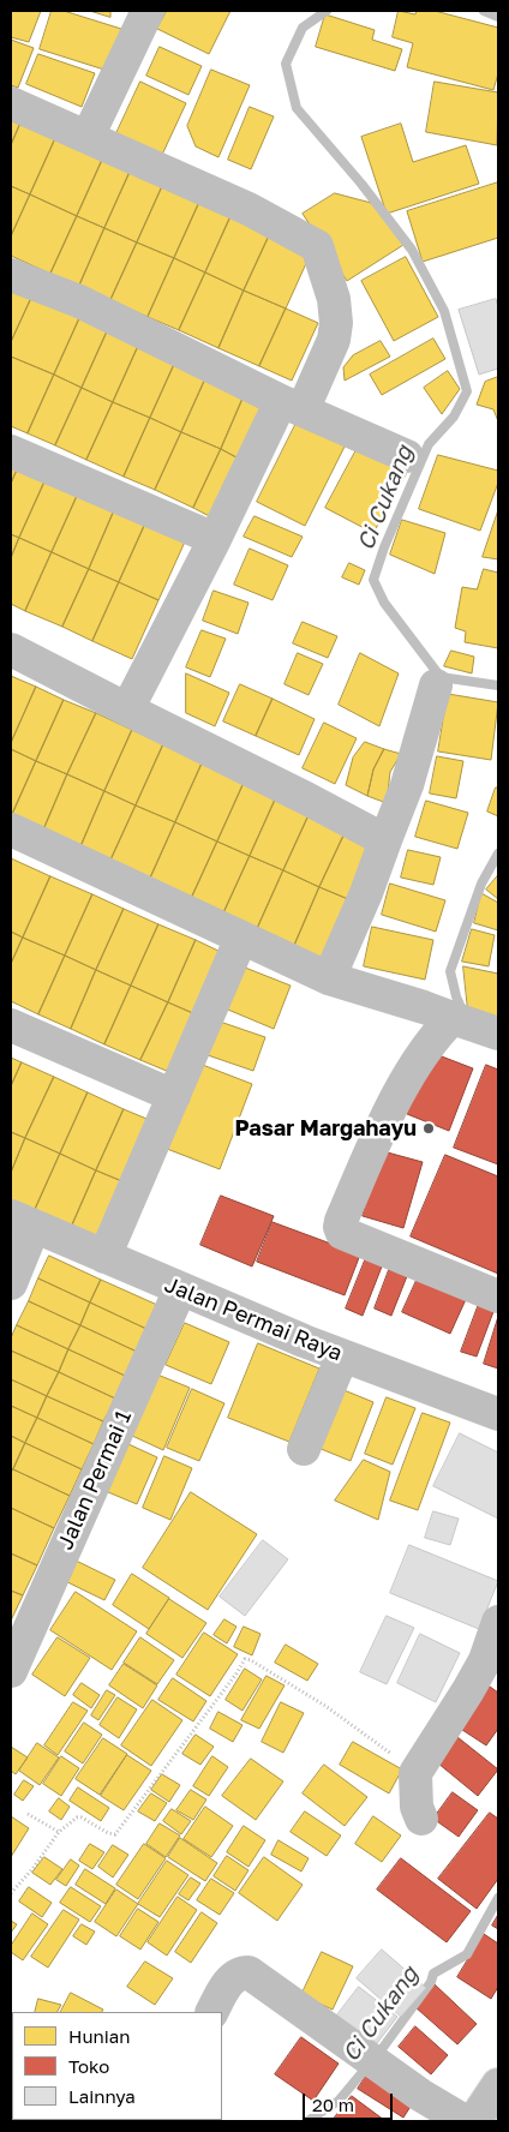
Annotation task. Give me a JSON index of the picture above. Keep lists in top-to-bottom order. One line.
{"streets":{"street":["Jalan Permai Raya","Jalan Permai 1"]},"crossings":[["Jalan Permai Raya","Jalan Permai 1"]],"water":["Ci Cukang"],"places":["Pasar Margahayu"],"legend":["Hunian","Toko","Lainnya"],"scale_bar":"20 m"}
